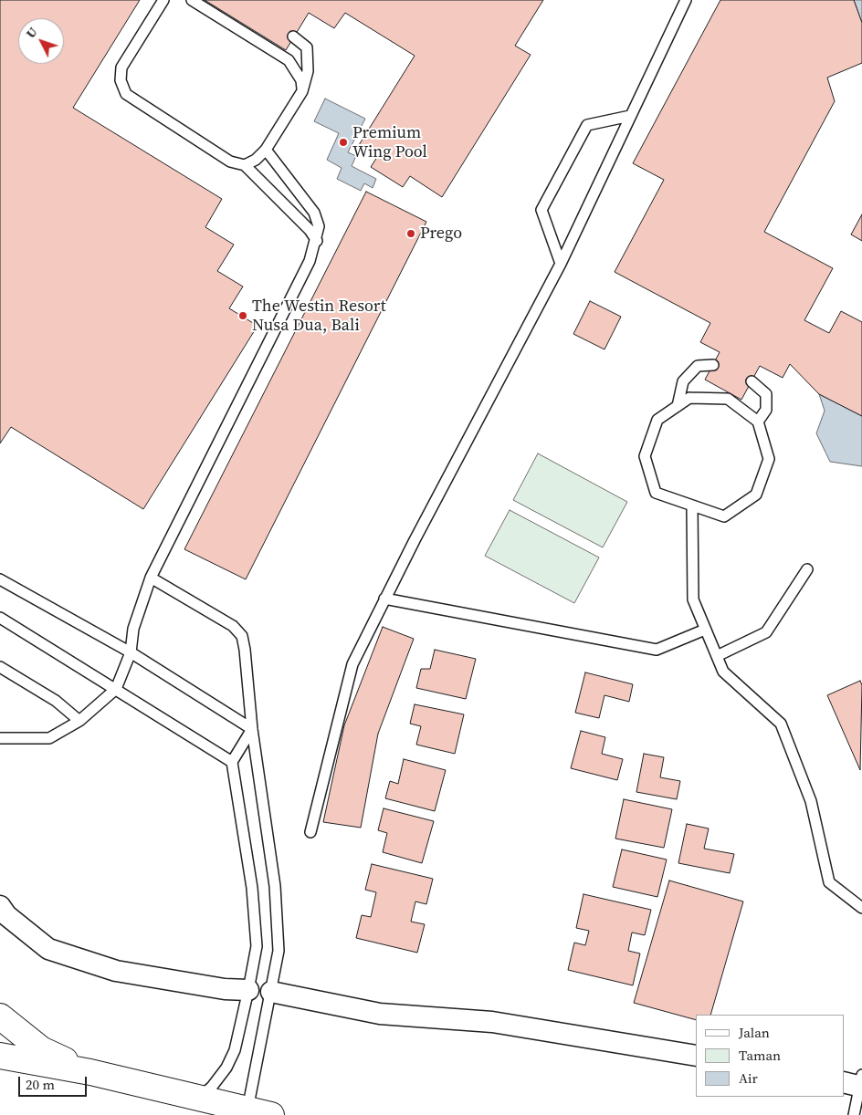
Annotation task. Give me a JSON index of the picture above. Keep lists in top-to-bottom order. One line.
{"places":["Premium Wing Pool","Prego","The Westin Resort Nusa Dua, Bali"],"legend":["Jalan","Taman","Air"],"scale_bar":"20 m","north":"top left"}
